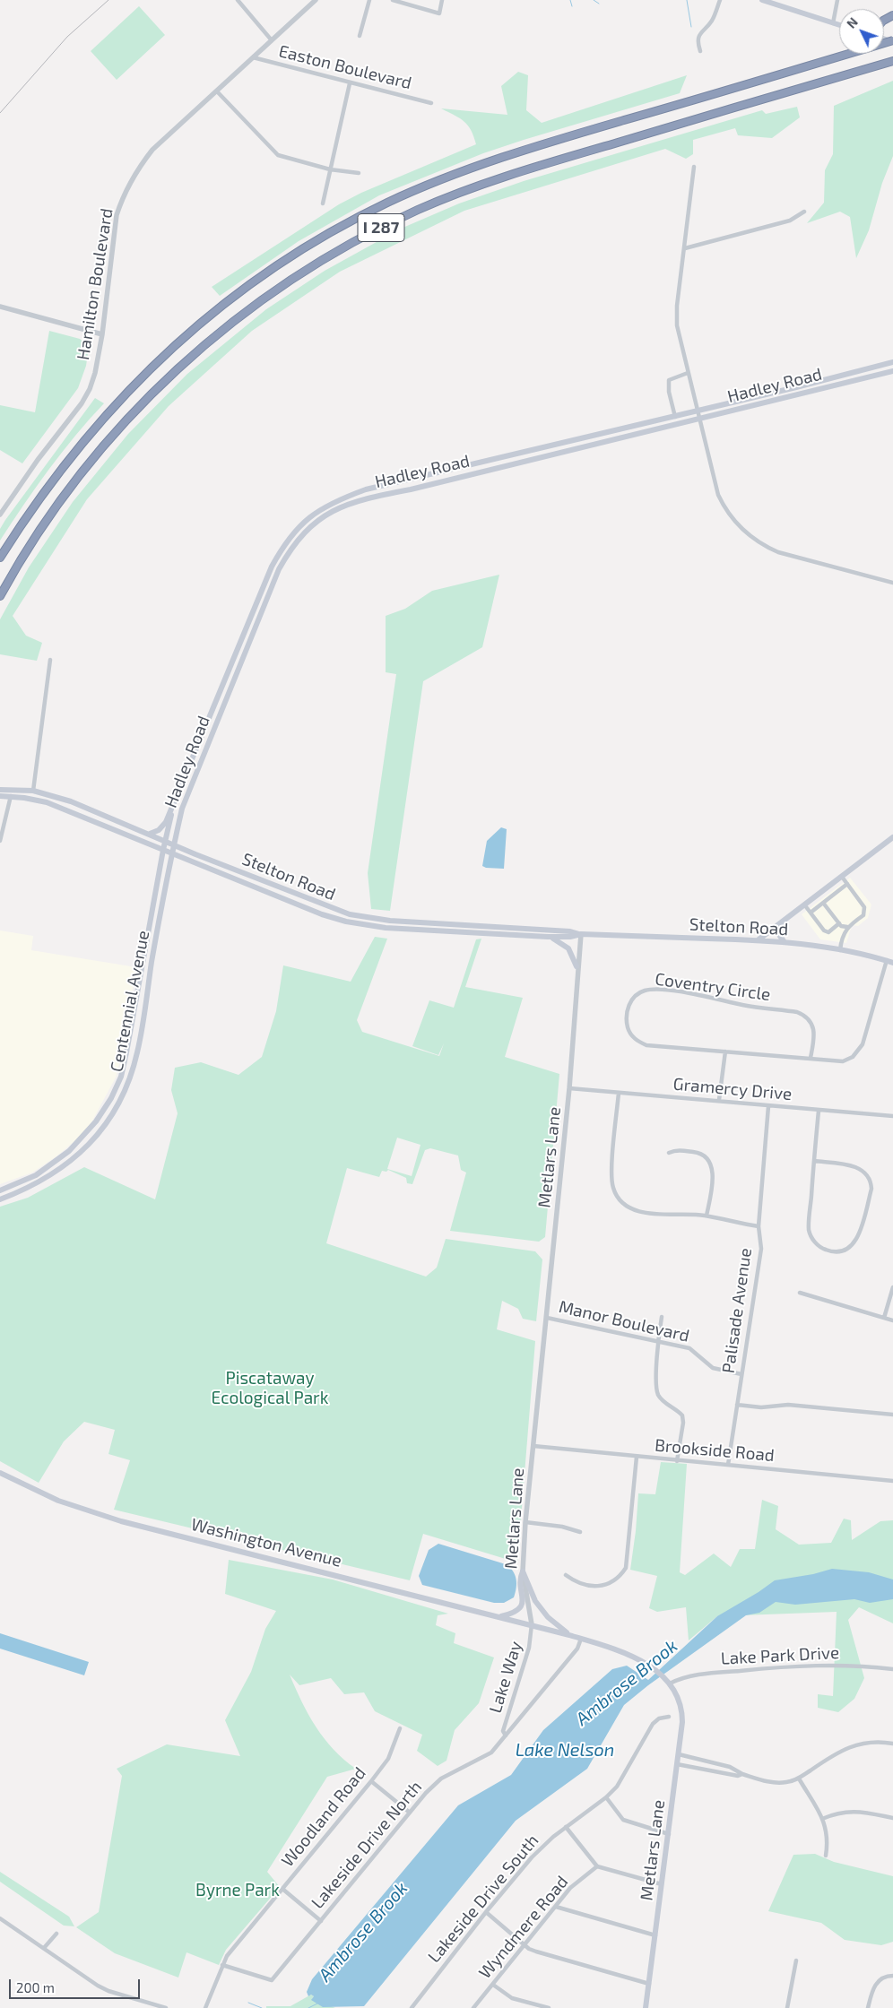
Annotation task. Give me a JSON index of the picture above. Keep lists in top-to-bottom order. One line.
{"streets":{"highway":["I 287"],"main road":["Hadley Road","Stelton Road","Centennial Avenue","Metlars Lane","Washington Avenue"],"street":["Easton Boulevard","Hamilton Boulevard","Coventry Circle","Gramercy Drive","Palisade Avenue","Manor Boulevard","Brookside Road","Lake Park Drive","Lake Way","Woodland Road","Lakeside Drive North","Lakeside Drive South","Wyndmere Road"]},"crossings":[["Easton Boulevard","Hamilton Boulevard"],["Hadley Road","Stelton Road"],["Hadley Road","Centennial Avenue"],["Stelton Road","Coventry Circle"],["Stelton Road","Centennial Avenue"],["Stelton Road","Metlars Lane"],["Gramercy Drive","Metlars Lane"],["Gramercy Drive","Palisade Avenue"],["Metlars Lane","Manor Boulevard"],["Metlars Lane","Brookside Road"],["Metlars Lane","Washington Avenue"],["Metlars Lane","Lake Park Drive"],["Metlars Lane","Lake Way"],["Metlars Lane","Lakeside Drive North"],["Palisade Avenue","Manor Boulevard"],["Palisade Avenue","Brookside Road"],["Washington Avenue","Lake Way"],["Lake Way","Lakeside Drive North"],["Woodland Road","Lakeside Drive North"]],"water":["Ambrose Brook","Lake Nelson"],"parks":["Piscataway Ecological Park","Byrne Park"],"scale_bar":"200 m","north":"top left"}
